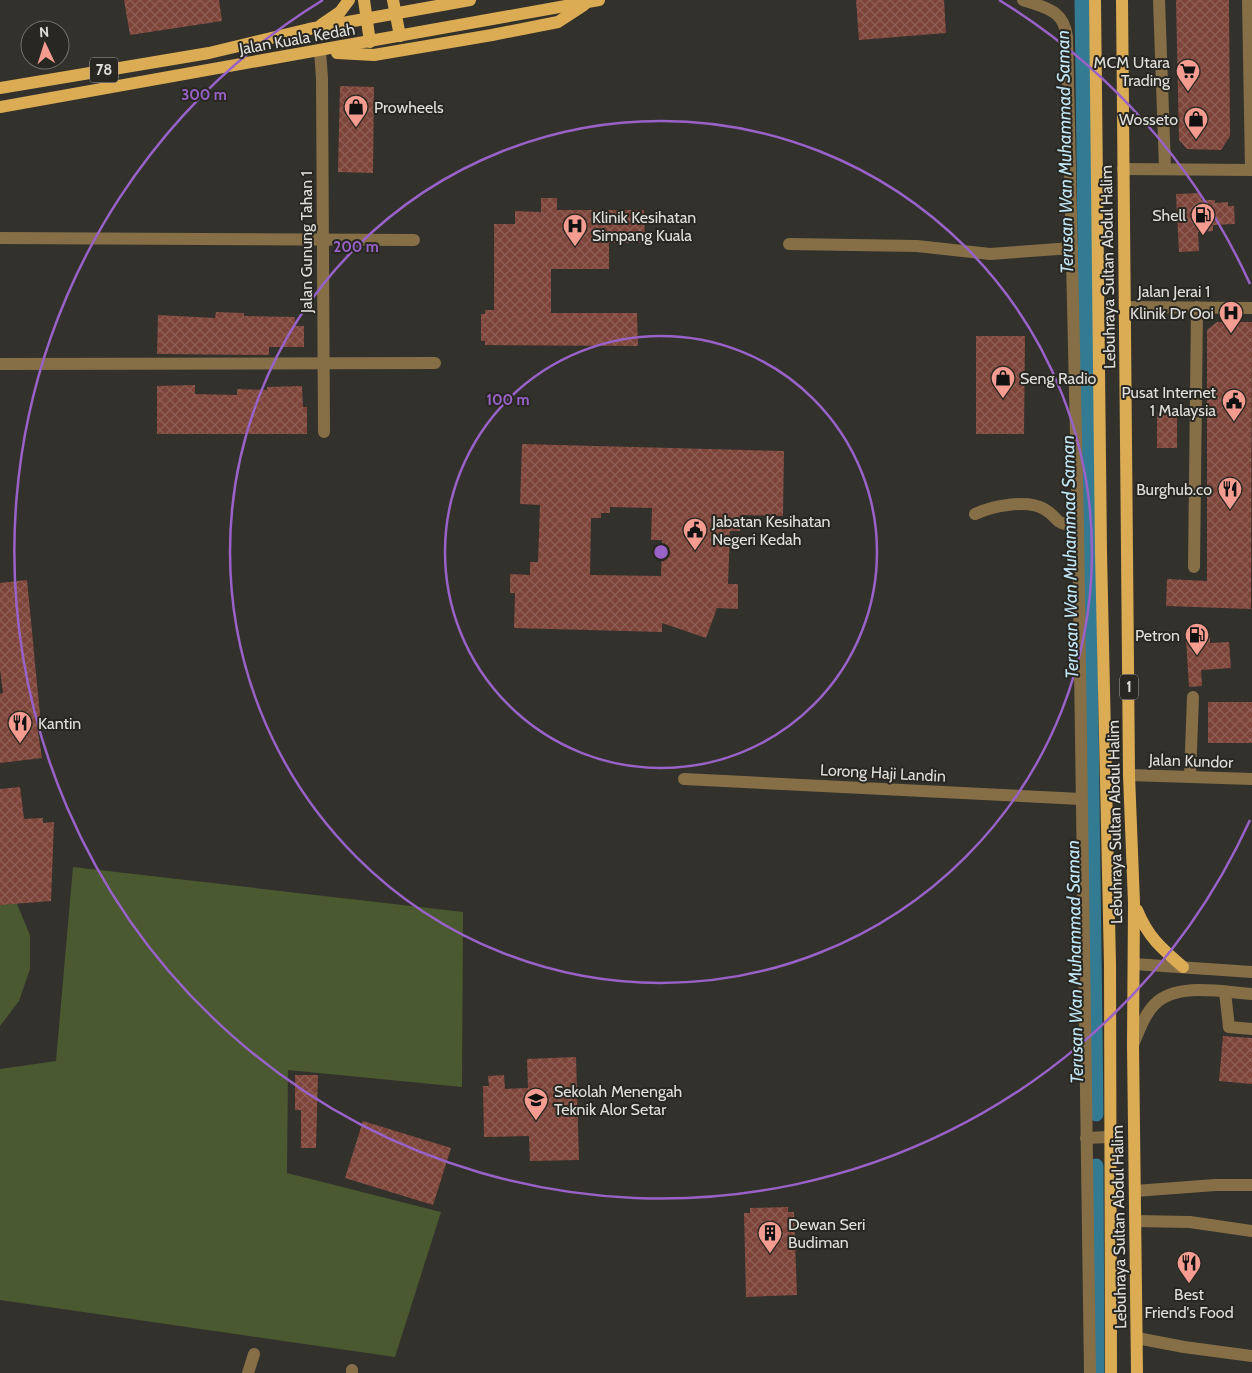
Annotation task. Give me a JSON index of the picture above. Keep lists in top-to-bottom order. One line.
{"streets":{"main road":["Jalan Kuala Kedah","78","Lebuhraya Sultan Abdul Halim","1"],"street":["Jalan Gunung Tahan 1","Jalan Jerai 1","Jalan Kundor","Lorong Haji Landin"]},"crossings":[["Jalan Kuala Kedah","Jalan Gunung Tahan 1"],["Lebuhraya Sultan Abdul Halim","Jalan Jerai 1"],["Lebuhraya Sultan Abdul Halim","Jalan Kundor"]],"water":["Terusan Wan Muhammad Saman"],"places":{"supermarket":["MCM Utara Trading"],"shop":["Prowheels","Wosseto","Seng Radio"],"fuel station":["Shell","Petron"],"hospital":["Klinik Kesihatan Simpang Kuala","Klinik Dr Ooi"],"public building":["Pusat Internet 1 Malaysia","Jabatan Kesihatan Negeri Kedah"],"restaurant":["Burghub.co","Kantin","Best Friend's Food"],"school or university":["Sekolah Menengah Teknik Alor Setar"],"building":["Dewan Seri Budiman"]},"north":"top","rings":["300 m","200 m","100 m"]}
